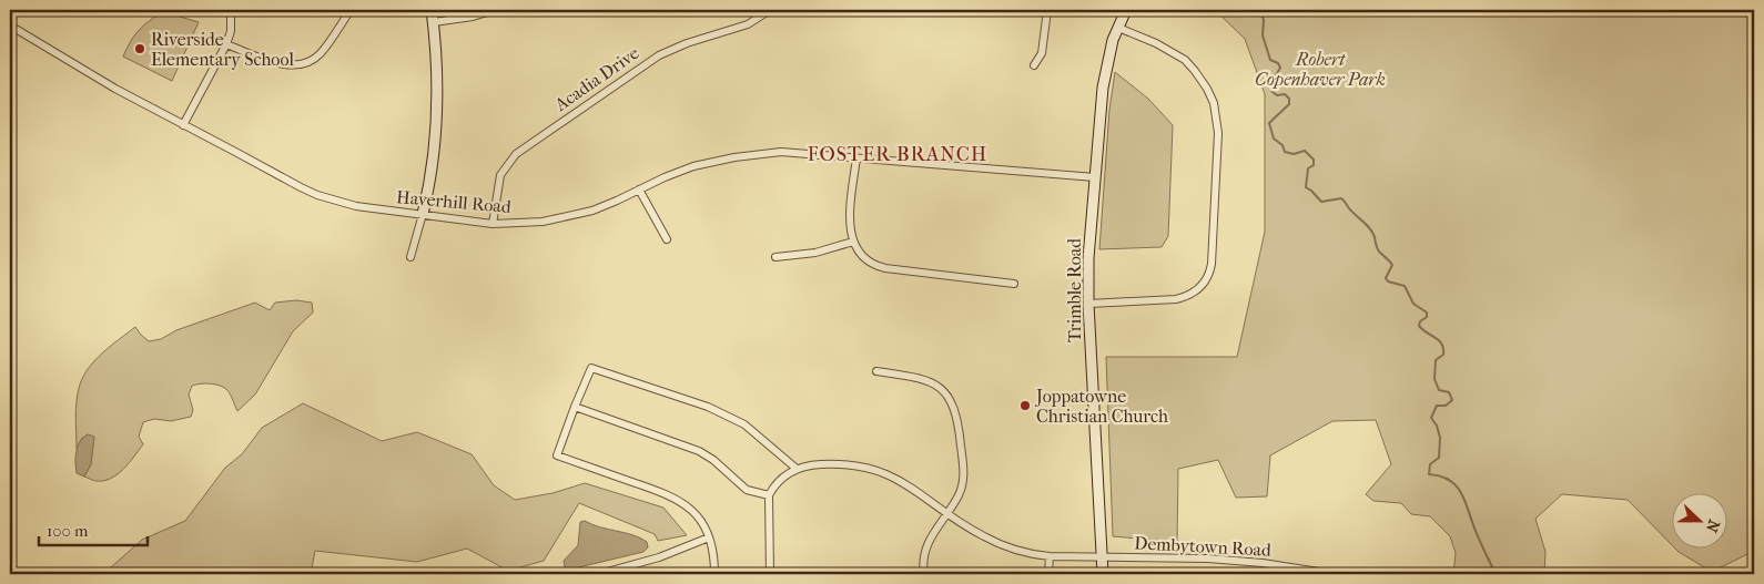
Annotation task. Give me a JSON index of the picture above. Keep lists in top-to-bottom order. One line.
{"streets":{"street":["Acadia Drive","Haverhill Road","Trimble Road","Dembytown Road"]},"crossings":[["Acadia Drive","Haverhill Road"],["Haverhill Road","Trimble Road"],["Trimble Road","Dembytown Road"]],"districts":["FOSTER BRANCH"],"parks":["Robert Copenhaver Park"],"places":["Riverside Elementary School","Joppatowne Christian Church"],"scale_bar":"100 m","north":"right"}
